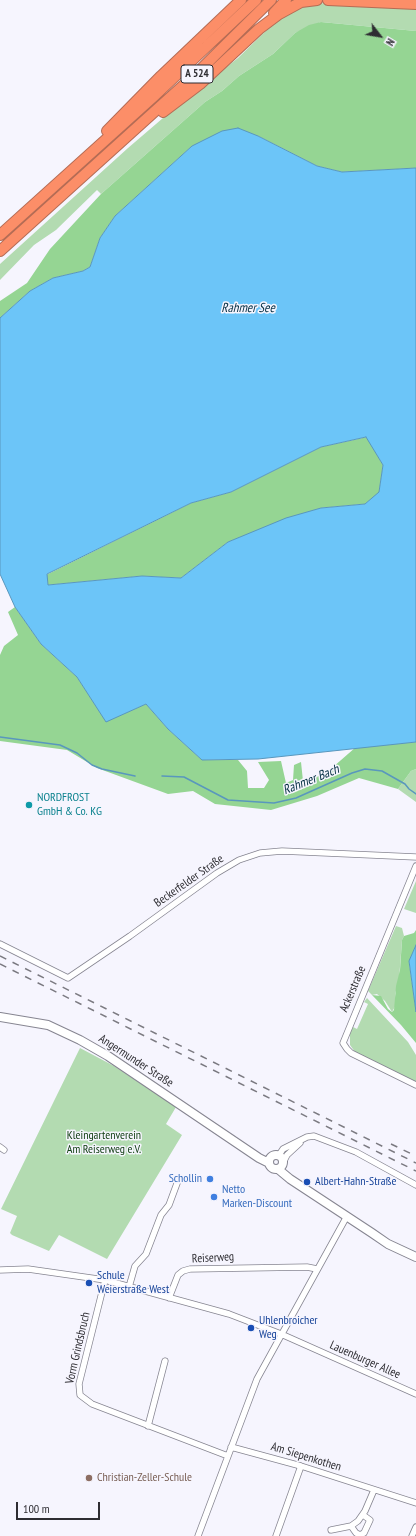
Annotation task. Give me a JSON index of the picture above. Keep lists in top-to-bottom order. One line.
{"streets":{"highway":["A 524"],"main road":["Angermunder Straße"],"street":["Beckerfelder Straße","Ackerstraße","Reiserweg","Vorm Grindsbruch","Lauenburger Allee","Am Siepenkothen"]},"crossings":[["Reiserweg","Lauenburger Allee"]],"water":["Rahmer See","Rahmer Bach"],"parks":["Kleingartenverein Am Reiserweg e.V."],"places":["NORDFROST GmbH & Co. KG","Schollin","Albert-Hahn-Straße","Netto Marken-Discount","Schule Weierstraße West","Uhlenbroicher Weg","Christian-Zeller-Schule"],"scale_bar":"100 m","north":"bottom right"}
